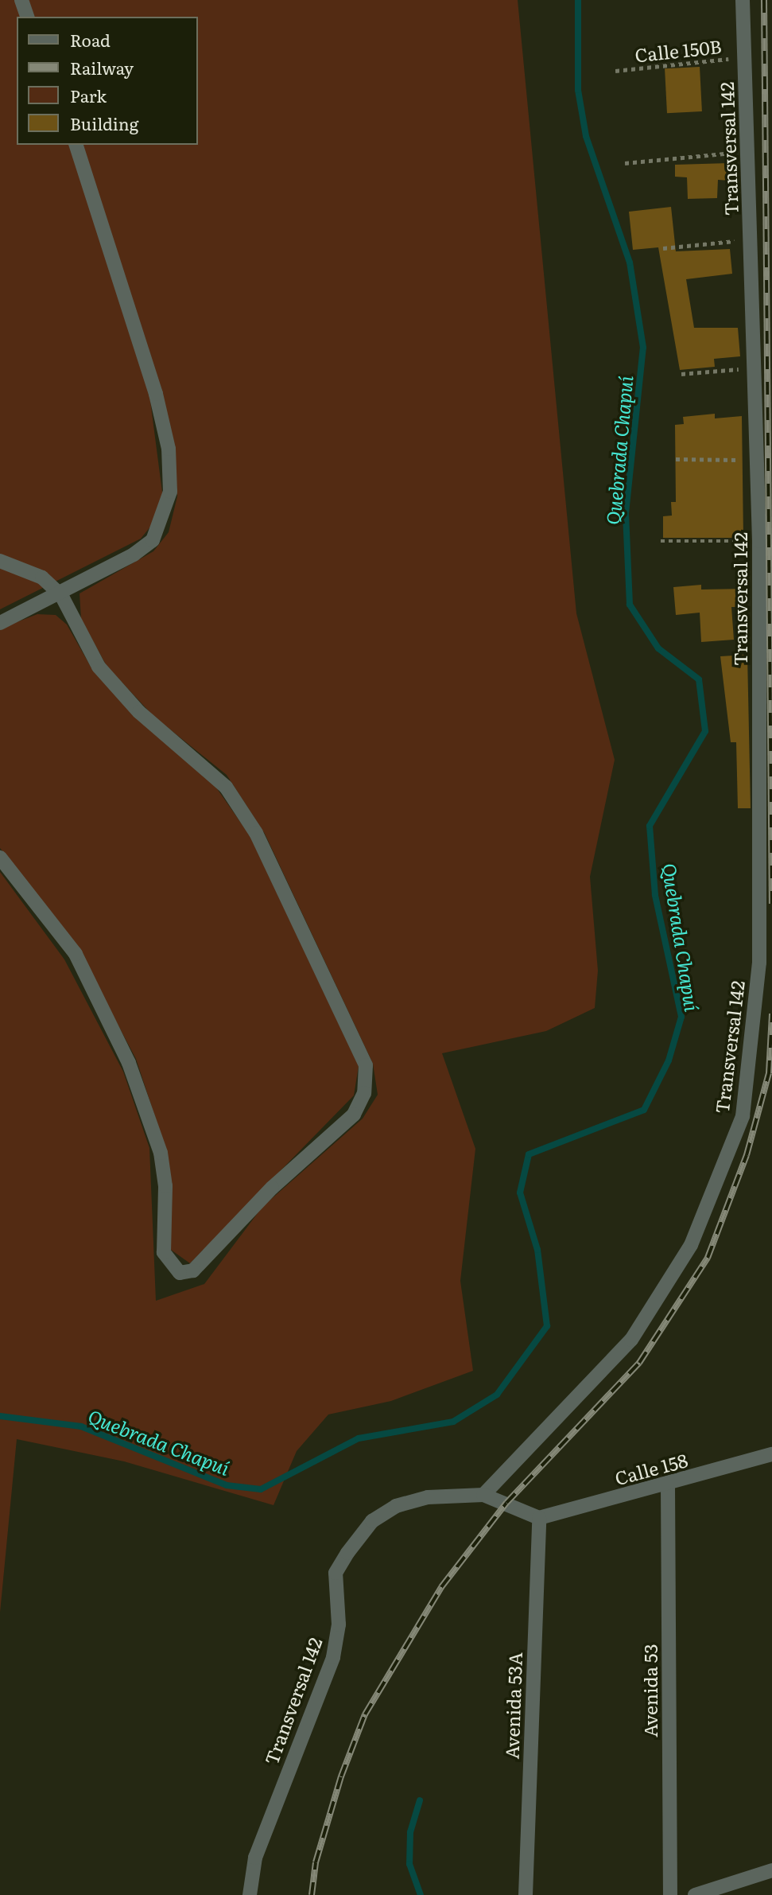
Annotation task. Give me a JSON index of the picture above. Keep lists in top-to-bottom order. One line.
{"streets":{"street":["Transversal 142","Calle 158","Avenida 53","Avenida 53A"],"path":["Calle 150B"]},"crossings":[["Calle 150B","Transversal 142"],["Calle 158","Avenida 53"],["Calle 158","Avenida 53A"]],"water":["Quebrada Chapuí"],"legend":["Road","Railway","Park","Building"]}
